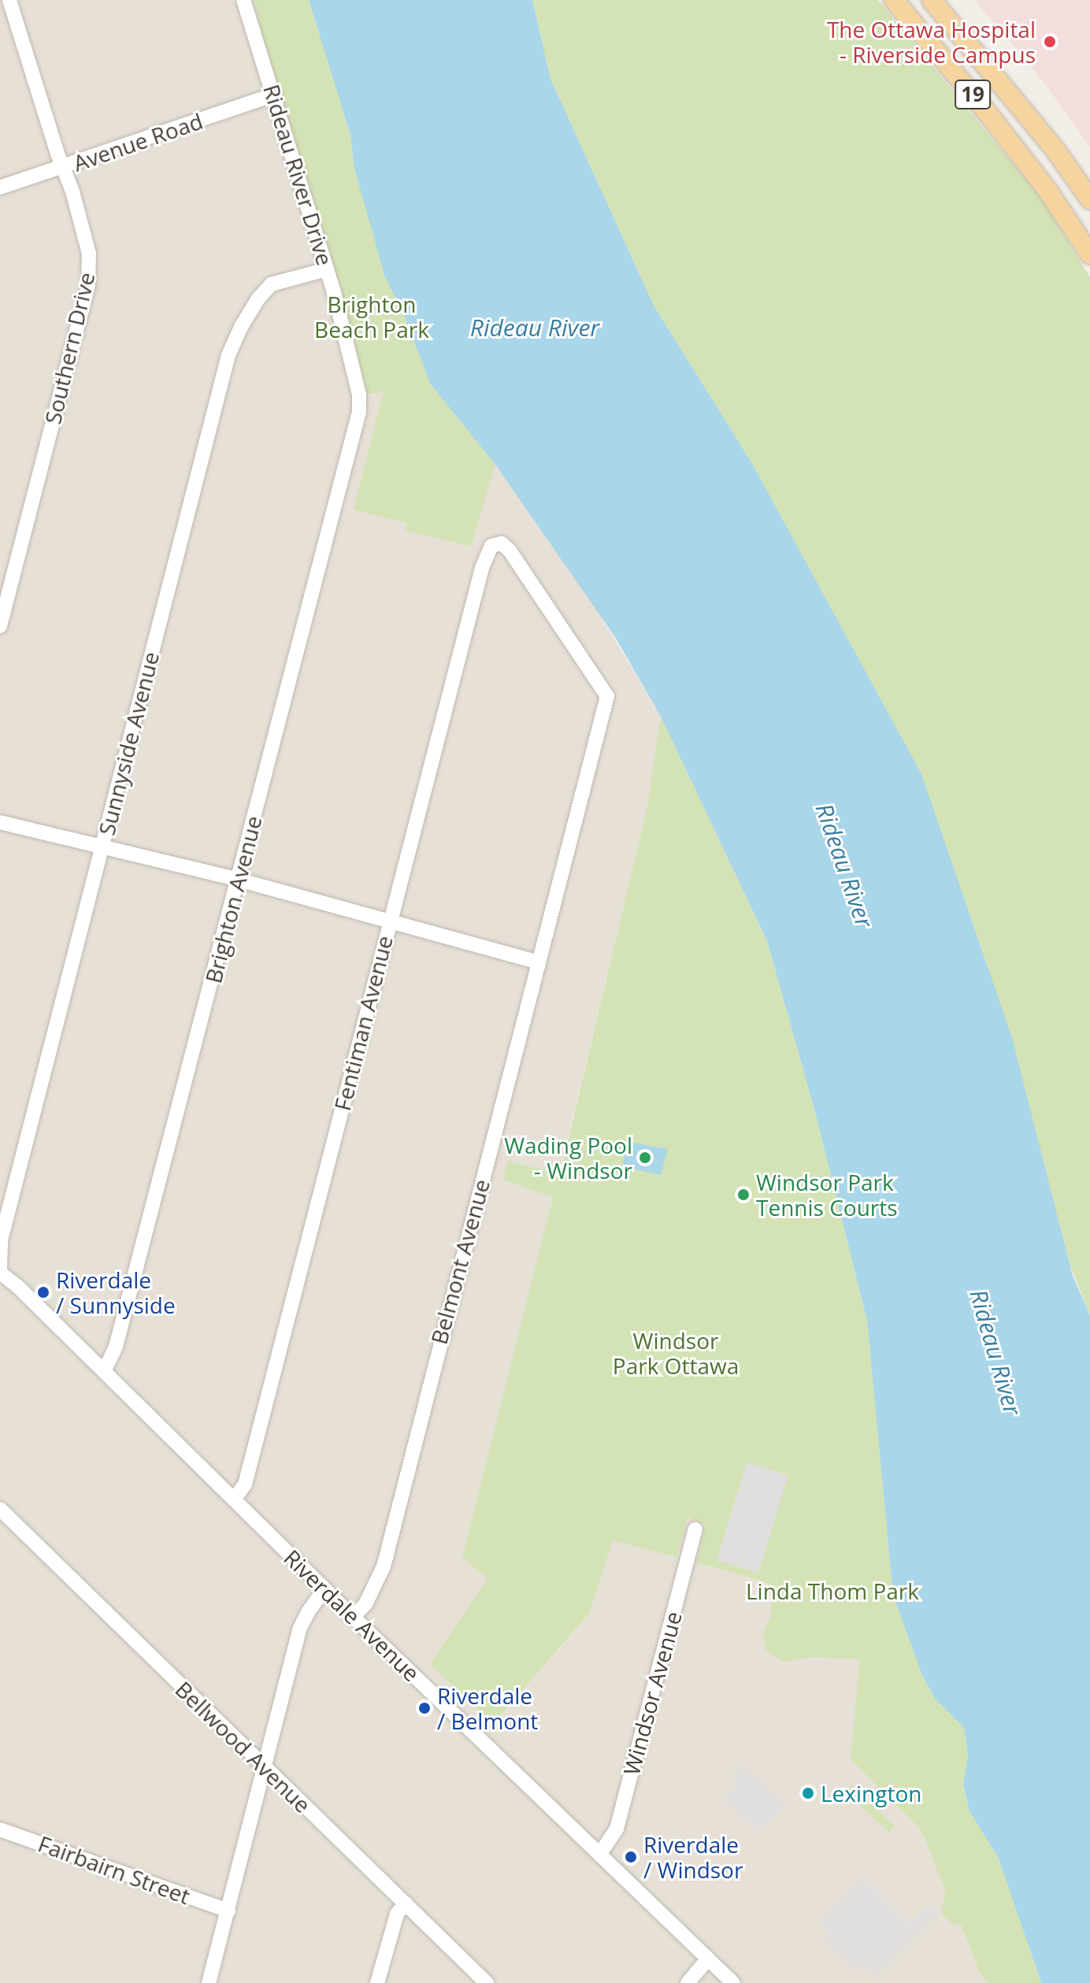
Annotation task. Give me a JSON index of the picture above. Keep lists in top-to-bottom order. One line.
{"streets":{"main road":["19"],"street":["Avenue Road","Rideau River Drive","Southern Drive","Sunnyside Avenue","Brighton Avenue","Fentiman Avenue","Belmont Avenue","Riverdale Avenue","Windsor Avenue","Bellwood Avenue","Fairbairn Street"]},"crossings":[["Avenue Road","Rideau River Drive"],["Avenue Road","Southern Drive"],["Rideau River Drive","Sunnyside Avenue"],["Rideau River Drive","Brighton Avenue"],["Sunnyside Avenue","Riverdale Avenue"],["Brighton Avenue","Riverdale Avenue"],["Fentiman Avenue","Belmont Avenue"],["Fentiman Avenue","Riverdale Avenue"],["Belmont Avenue","Riverdale Avenue"],["Riverdale Avenue","Windsor Avenue"]],"water":["Rideau River"],"parks":["Brighton Beach Park","Windsor Park Ottawa","Linda Thom Park"],"places":["The Ottawa Hospital - Riverside Campus","Wading Pool - Windsor","Windsor Park Tennis Courts","Riverdale / Sunnyside","Riverdale / Belmont","Lexington","Riverdale / Windsor"]}
